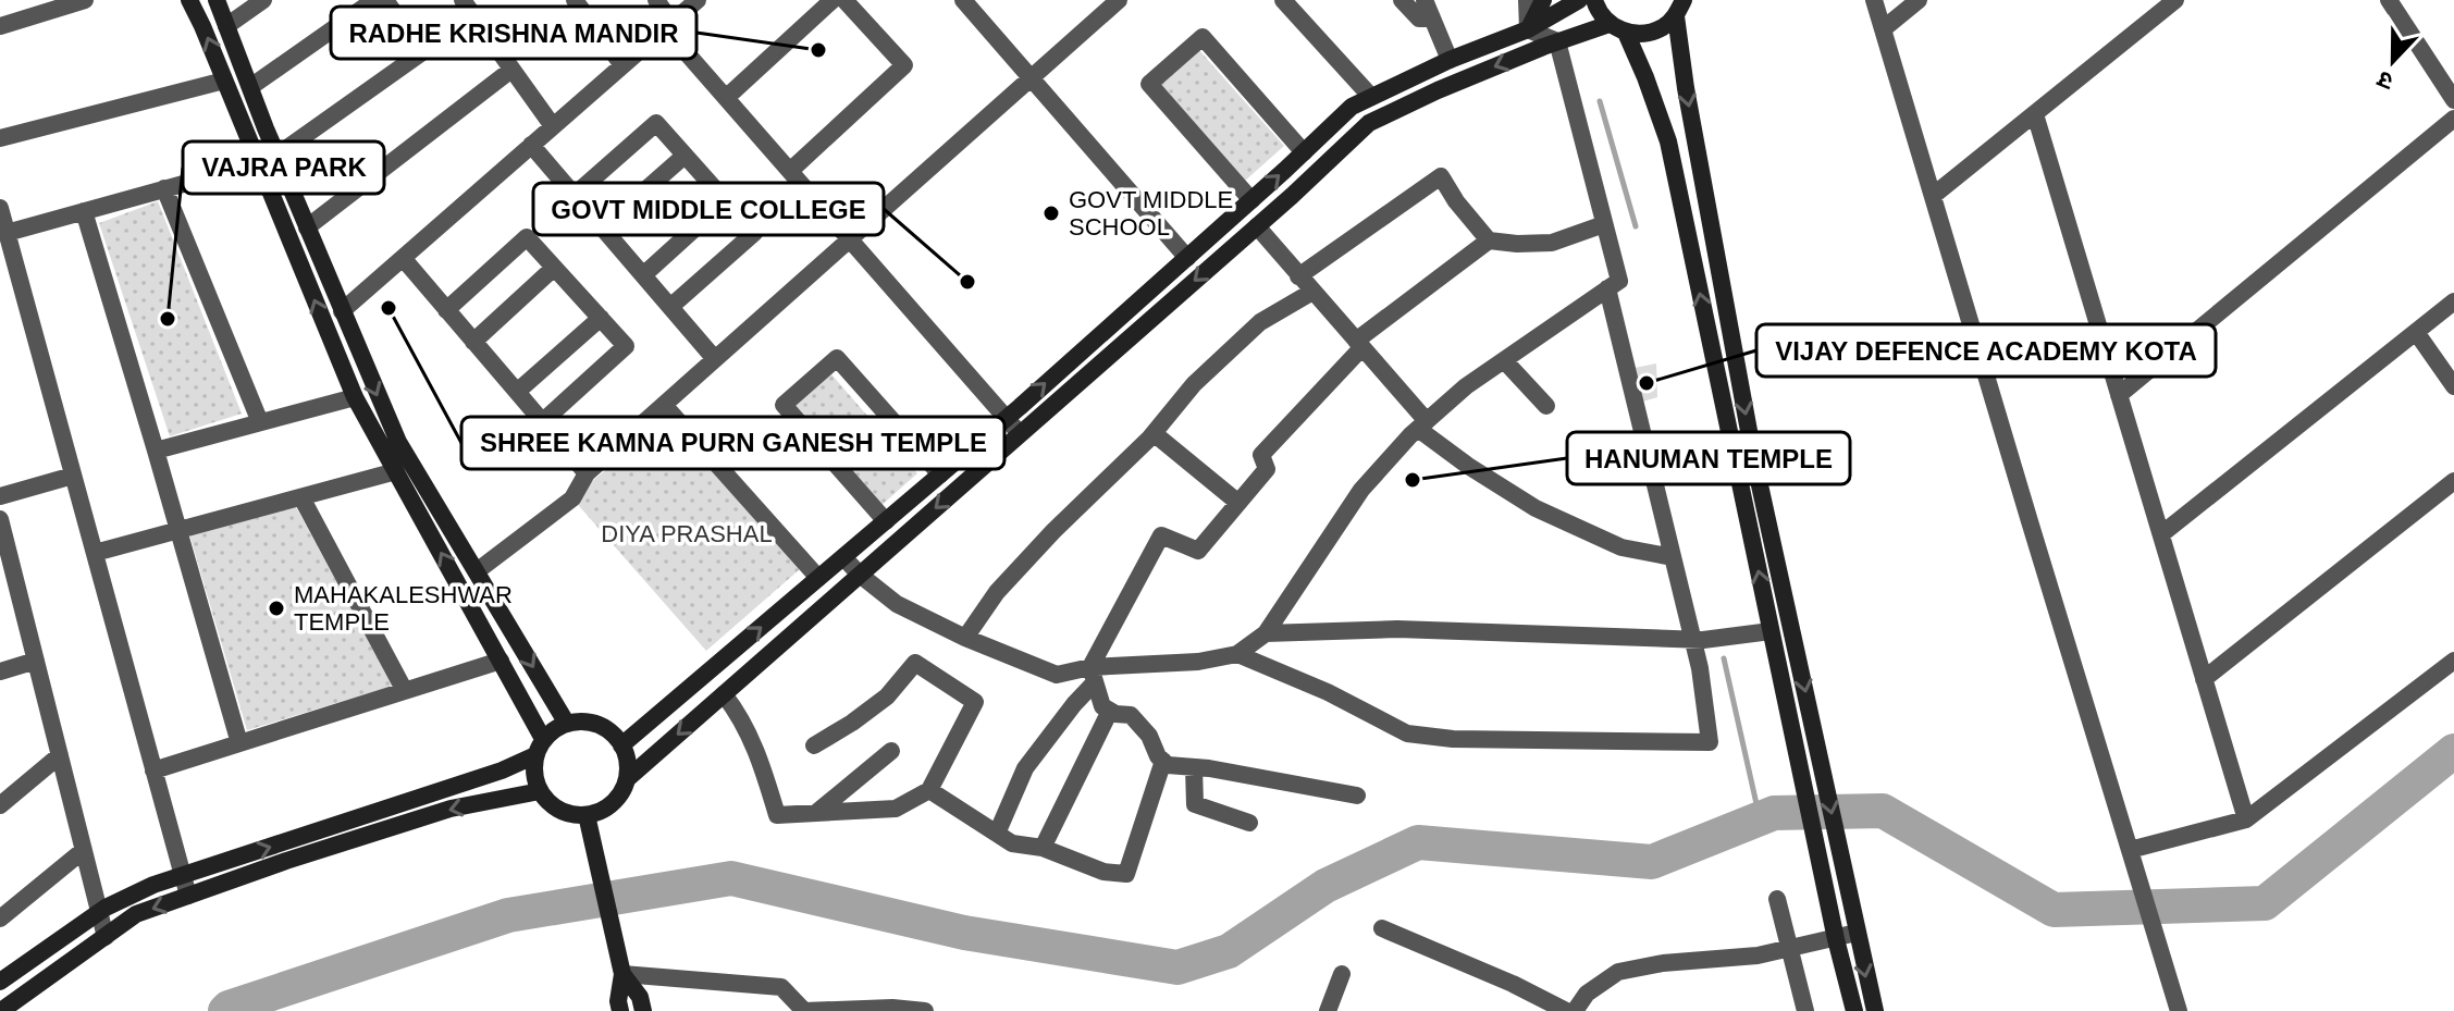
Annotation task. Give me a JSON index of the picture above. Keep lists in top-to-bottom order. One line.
{"parks":["DIYA PRASHAL"],"places":["RADHE KRISHNA MANDIR","GOVT MIDDLE SCHOOL","GOVT MIDDLE COLLEGE","SHREE KAMNA PURN GANESH TEMPLE","VAJRA PARK","VIJAY DEFENCE ACADEMY KOTA","HANUMAN TEMPLE","MAHAKALESHWAR TEMPLE"],"north":"bottom"}
